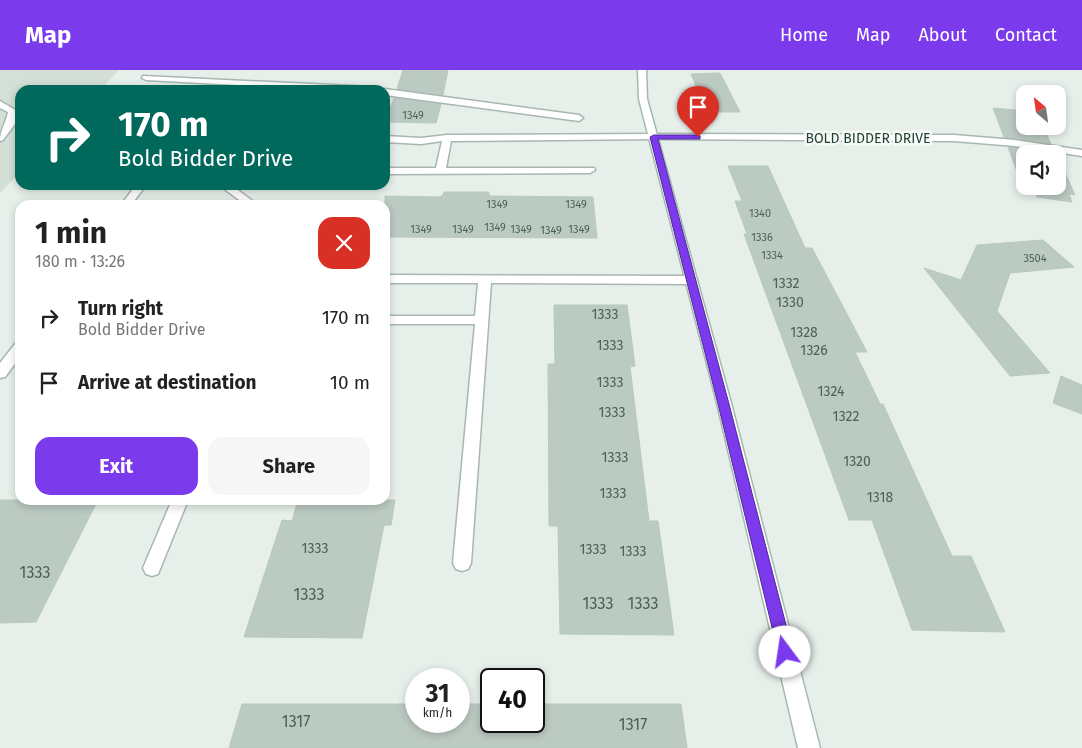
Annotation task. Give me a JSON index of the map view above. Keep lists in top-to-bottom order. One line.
{"streets":{"street":["BOLD BIDDER DRIVE"]},"house_numbers":["1349","1349","1349","1340","1349","1349","1349","1349","1349","1349","1336","1334","3504","1332","1330","1333","1328","1333","1326","1333","1324","1333","1322","1333","1320","1333","1318","1333","1333","1333","1333","1333","1333","1333","1317","1317"],"north":"top left","page":{"header":"Map","nav":["Home","Map","About","Contact"],"turn":["170 m","Bold Bidder Drive"],"heading":["1 min","180 m · 13:26"],"list":[{"name":"Turn right","note":"Bold Bidder Drive","value":"170 m"},{"name":"Arrive at destination","value":"10 m"}],"buttons":["Exit","Share"],"speed":"31 km/h","limit":"40"}}
